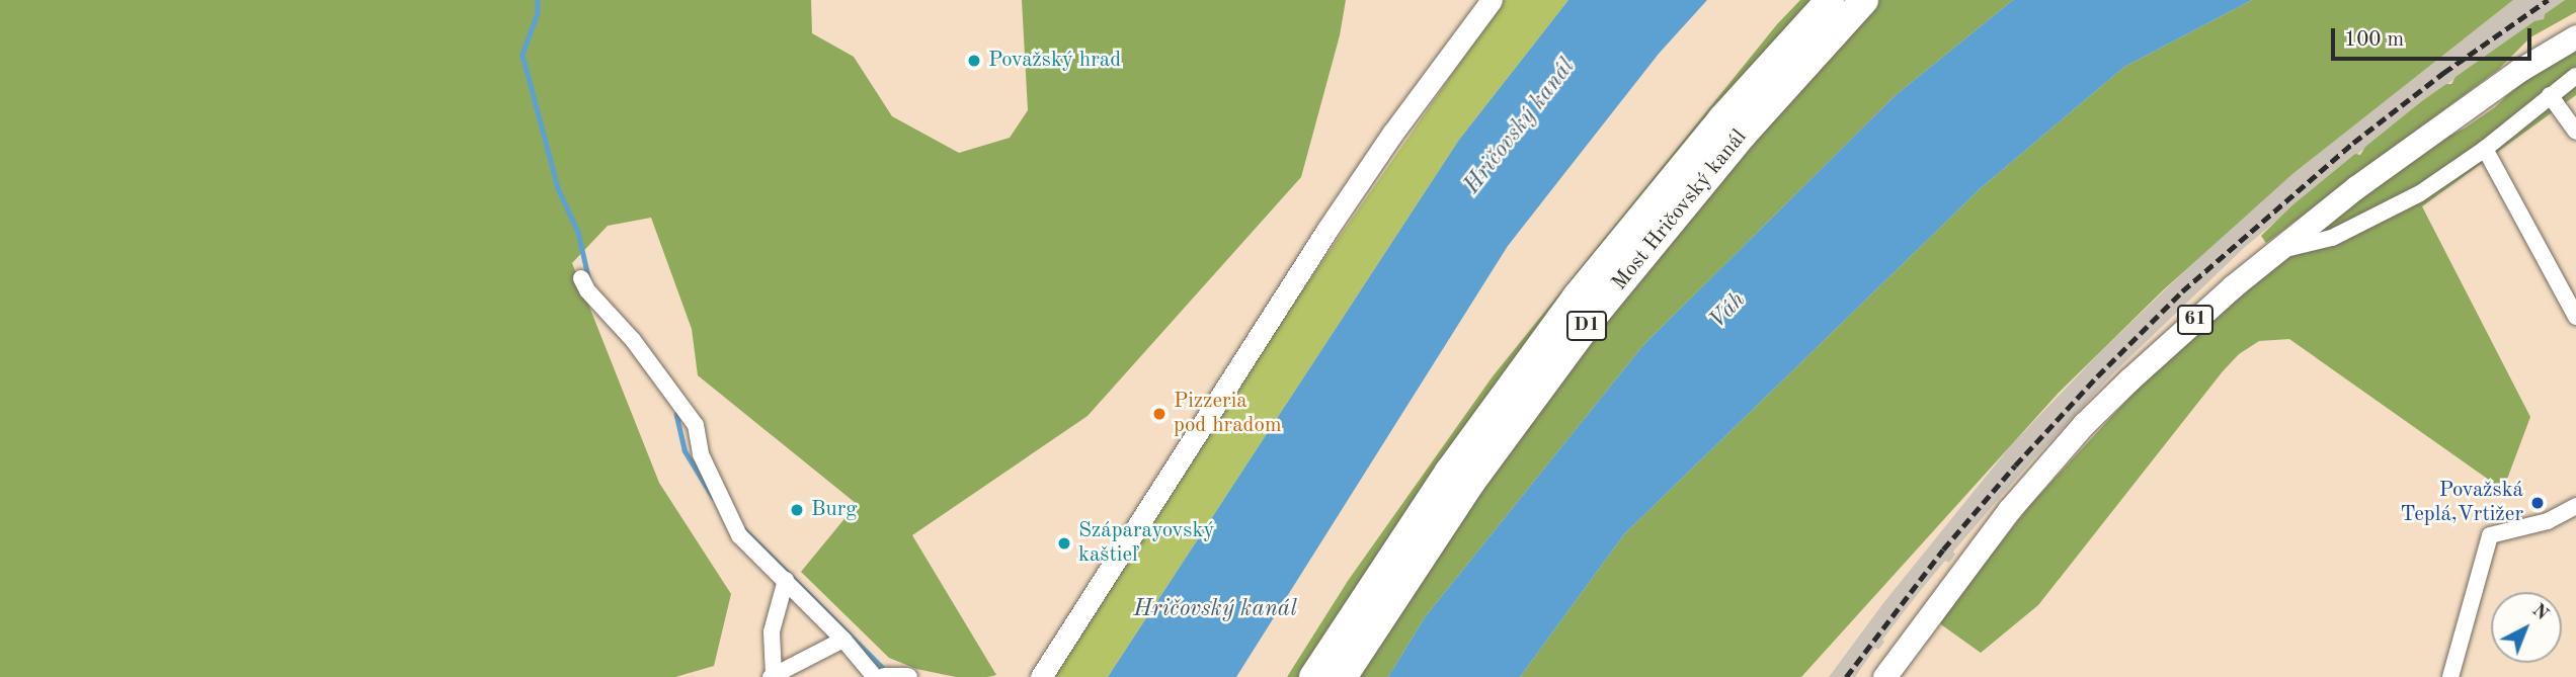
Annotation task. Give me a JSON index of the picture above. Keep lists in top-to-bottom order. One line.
{"streets":{"highway":["Most Hričovský kanál","D1"],"main road":["61"]},"water":["Hričovský kanál","Váh"],"places":["Považský hrad","Pizzeria pod hradom","Považská Teplá,Vrtižer","Burg","Száparayovský kaštieľ"],"scale_bar":"100 m","north":"top right"}
